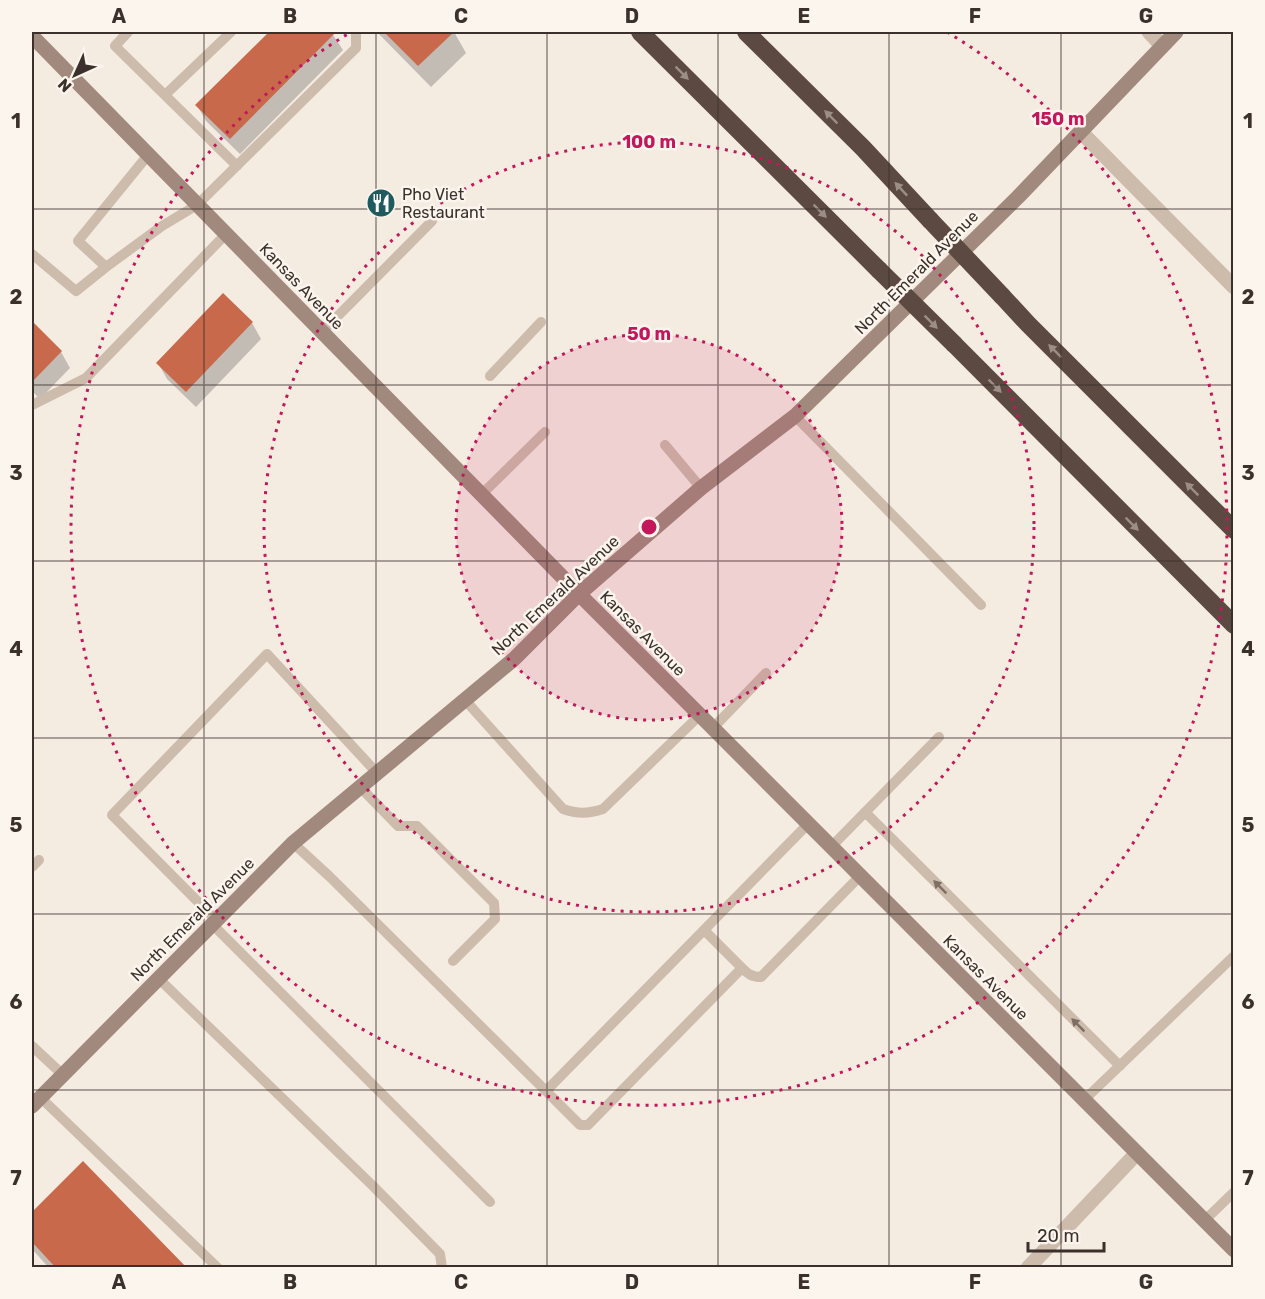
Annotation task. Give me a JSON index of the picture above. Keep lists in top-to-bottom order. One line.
{"streets":{"main road":["North Emerald Avenue","Kansas Avenue"]},"crossings":[["North Emerald Avenue","Kansas Avenue"]],"places":{"restaurant":["Pho Viet Restaurant"]},"scale_bar":"20 m","north":"bottom left","grid":{"columns":["A","B","C","D","E","F","G"],"rows":["1","2","3","4","5","6","7"]},"rings":["150 m","100 m","50 m"]}
